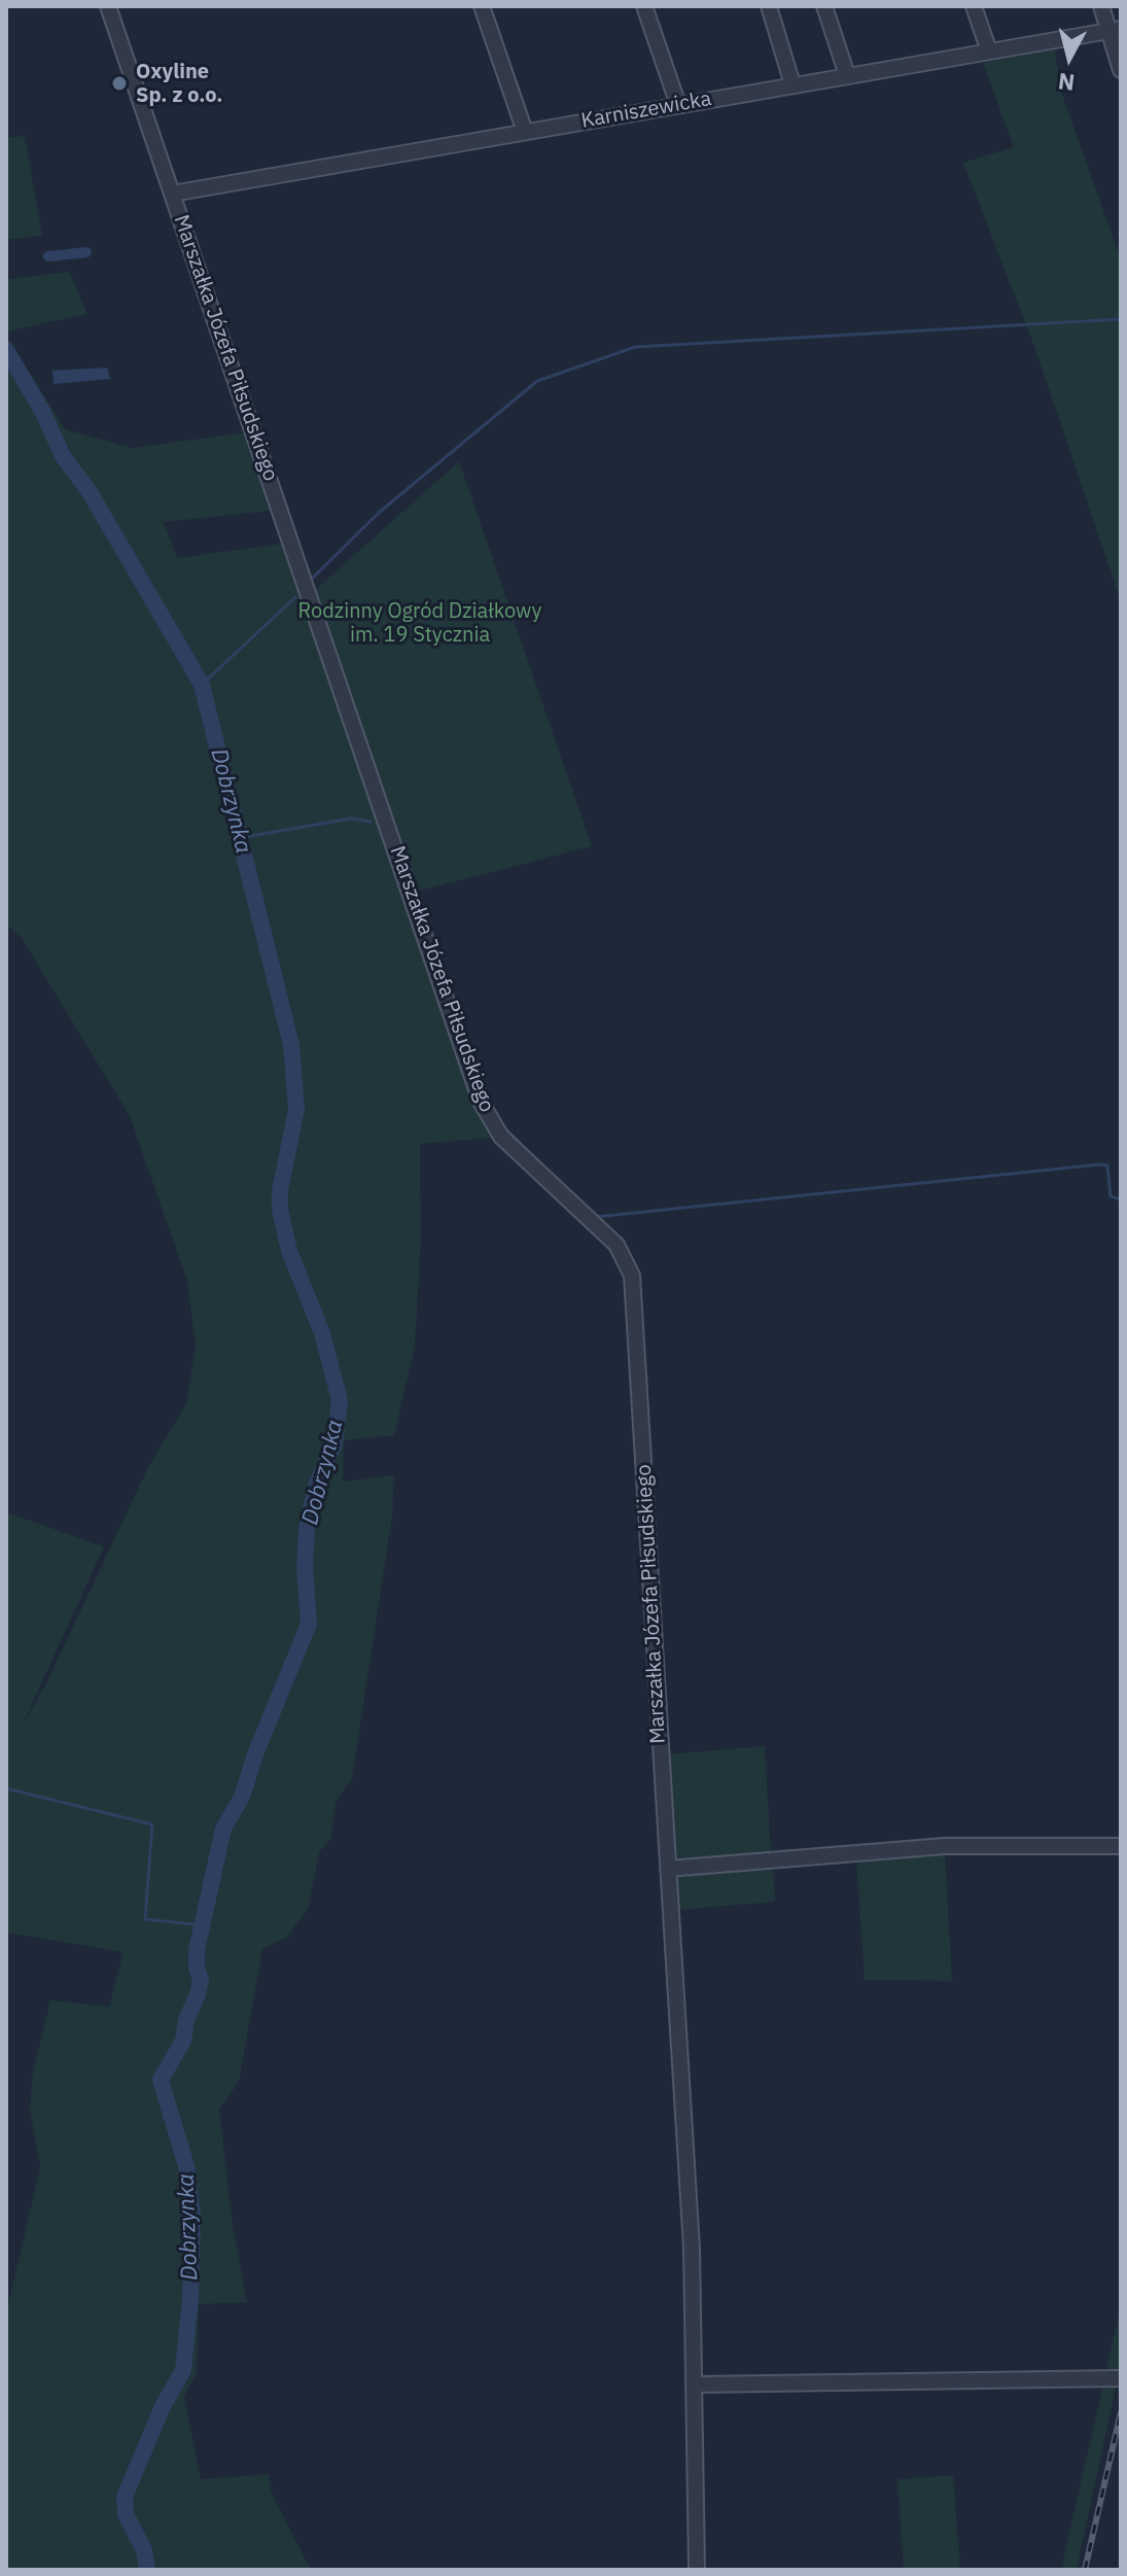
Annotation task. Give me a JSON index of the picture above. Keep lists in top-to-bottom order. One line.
{"streets":{"street":["Karniszewicka","Marszałka Józefa Piłsudskiego"]},"crossings":[["Karniszewicka","Marszałka Józefa Piłsudskiego"]],"water":["Dobrzynka"],"parks":["Rodzinny Ogród Działkowy im. 19 Stycznia"],"places":["Oxyline Sp. z o.o."],"north":"bottom"}
